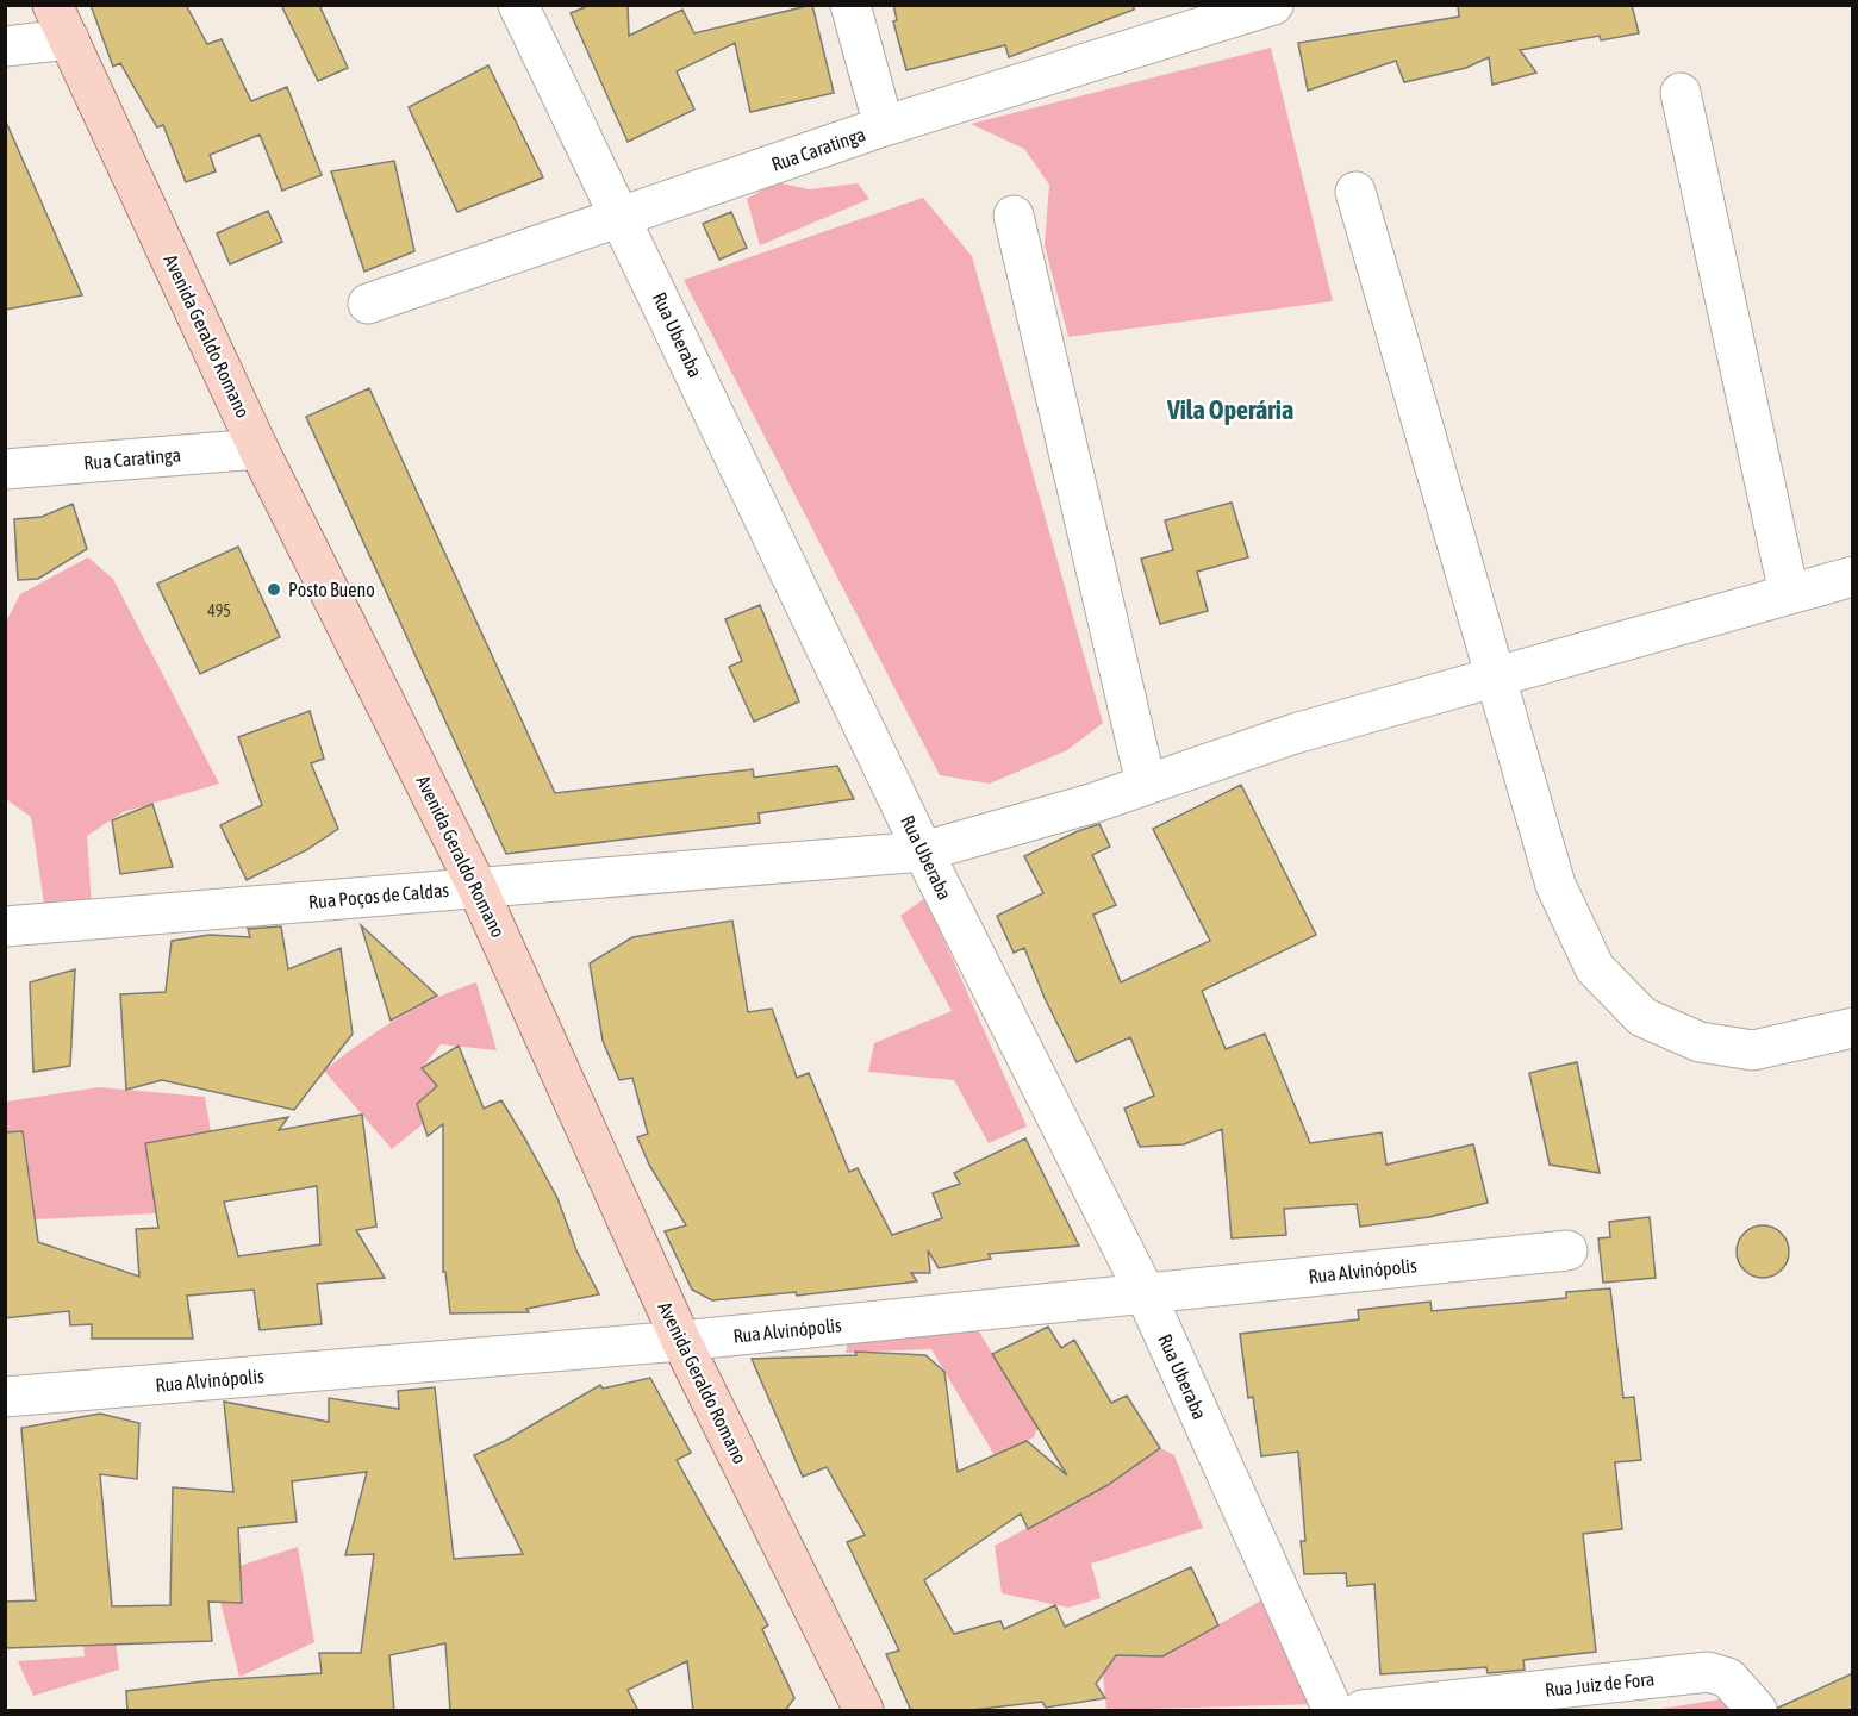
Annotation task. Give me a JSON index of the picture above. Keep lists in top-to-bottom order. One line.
{"streets":{"main road":["Avenida Geraldo Romano"],"street":["Rua Caratinga","Rua Uberaba","Rua Poços de Caldas","Rua Alvinópolis","Rua Juiz de Fora"]},"crossings":[["Rua Caratinga","Rua Uberaba"],["Rua Caratinga","Avenida Geraldo Romano"],["Rua Uberaba","Rua Poços de Caldas"],["Rua Uberaba","Rua Alvinópolis"],["Avenida Geraldo Romano","Rua Poços de Caldas"],["Avenida Geraldo Romano","Rua Alvinópolis"]],"districts":["Vila Operária"],"places":["Posto Bueno"],"house_numbers":["495"]}
